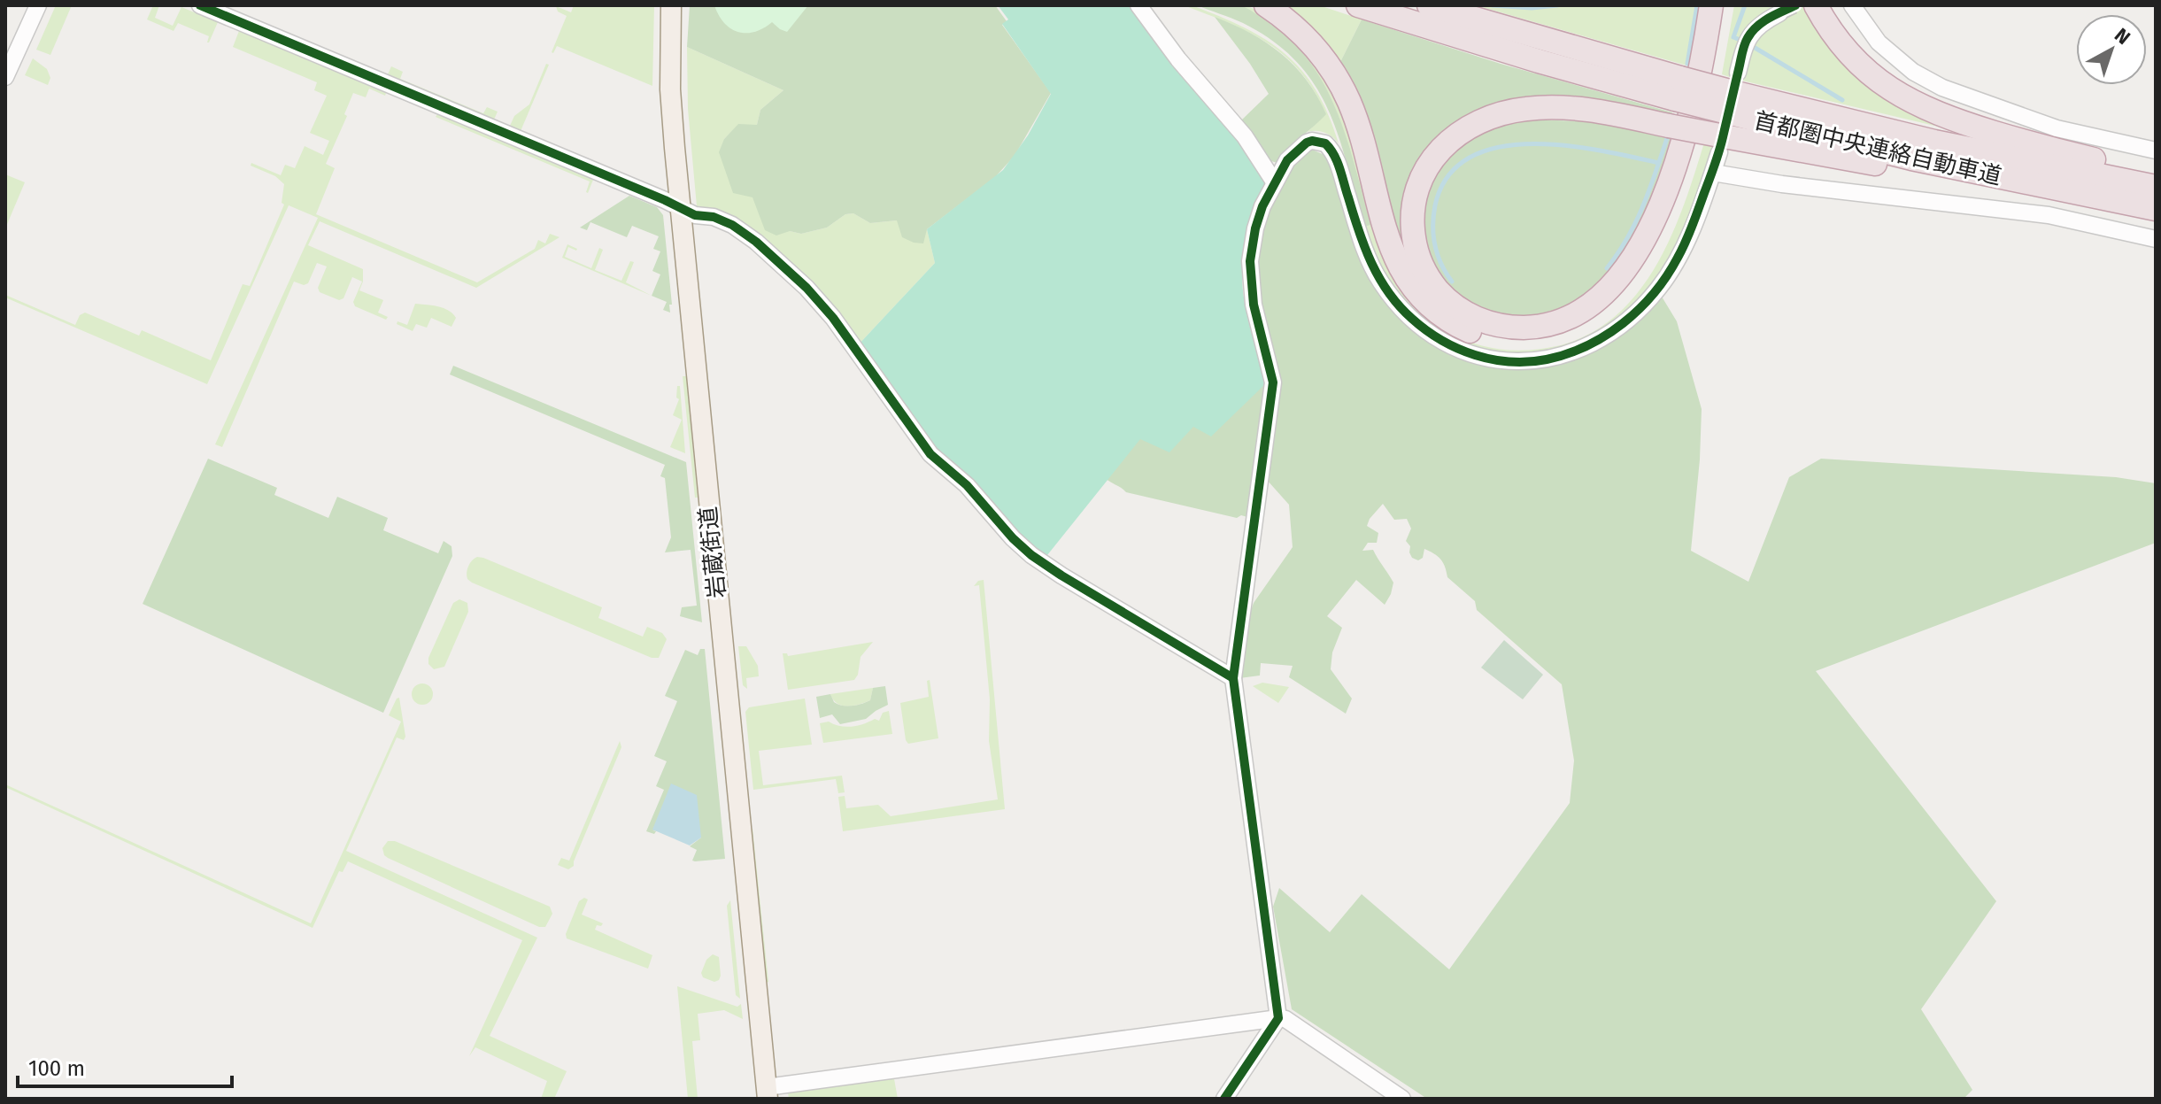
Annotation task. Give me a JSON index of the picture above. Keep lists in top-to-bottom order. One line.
{"streets":{"highway":["首都圏中央連絡自動車道"],"main road":["岩蔵街道"]},"scale_bar":"100 m","north":"top right"}
